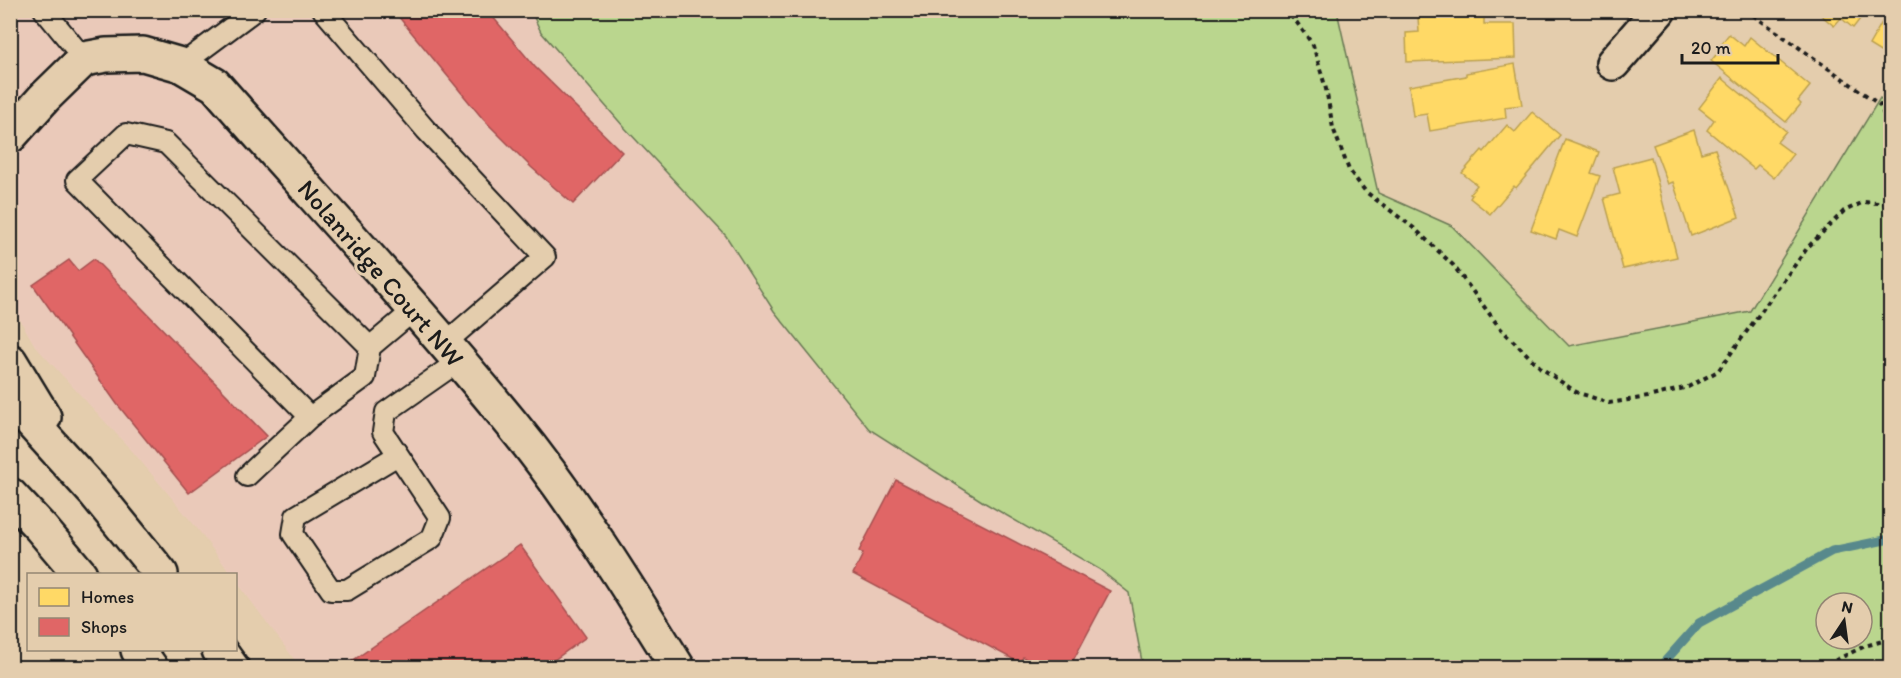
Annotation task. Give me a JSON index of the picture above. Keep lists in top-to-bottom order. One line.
{"streets":{"street":["Nolanridge Court NW"]},"legend":["Homes","Shops"],"scale_bar":"20 m","north":"top"}
